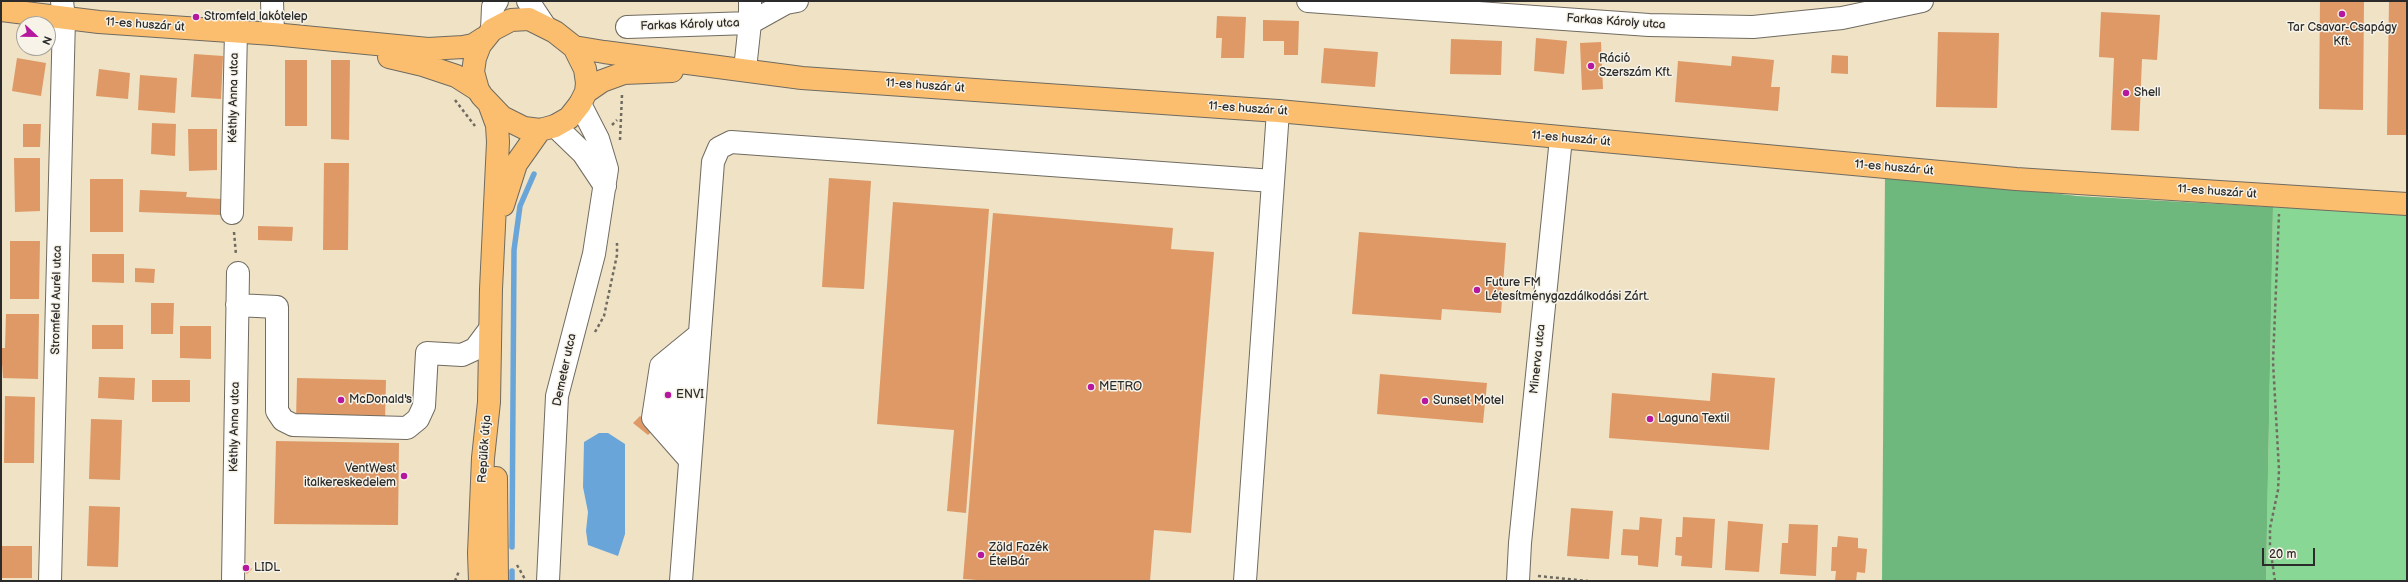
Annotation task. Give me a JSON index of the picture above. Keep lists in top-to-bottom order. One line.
{"streets":{"main road":["11-es huszár út","Repülők útja"],"street":["Farkas Károly utca","Kéthly Anna utca","Stromfeld Aurél utca","Minerva utca","Demeter utca"]},"crossings":[["11-es huszár út","Kéthly Anna utca"],["11-es huszár út","Stromfeld Aurél utca"],["11-es huszár út","Minerva utca"],["11-es huszár út","Demeter utca"]],"places":["Tar Csavar-Csapágy Kft.","Stromfeld lakótelep","Ráció Szerszám Kft.","Shell","Future FM Létesítménygazdálkodási Zárt.","METRO","ENVI","McDonald's","Sunset Motel","Laguna Textil","VentWest italkereskedelem","Zöld Fazék ÉtelBár","LIDL"],"scale_bar":"20 m","north":"right"}
